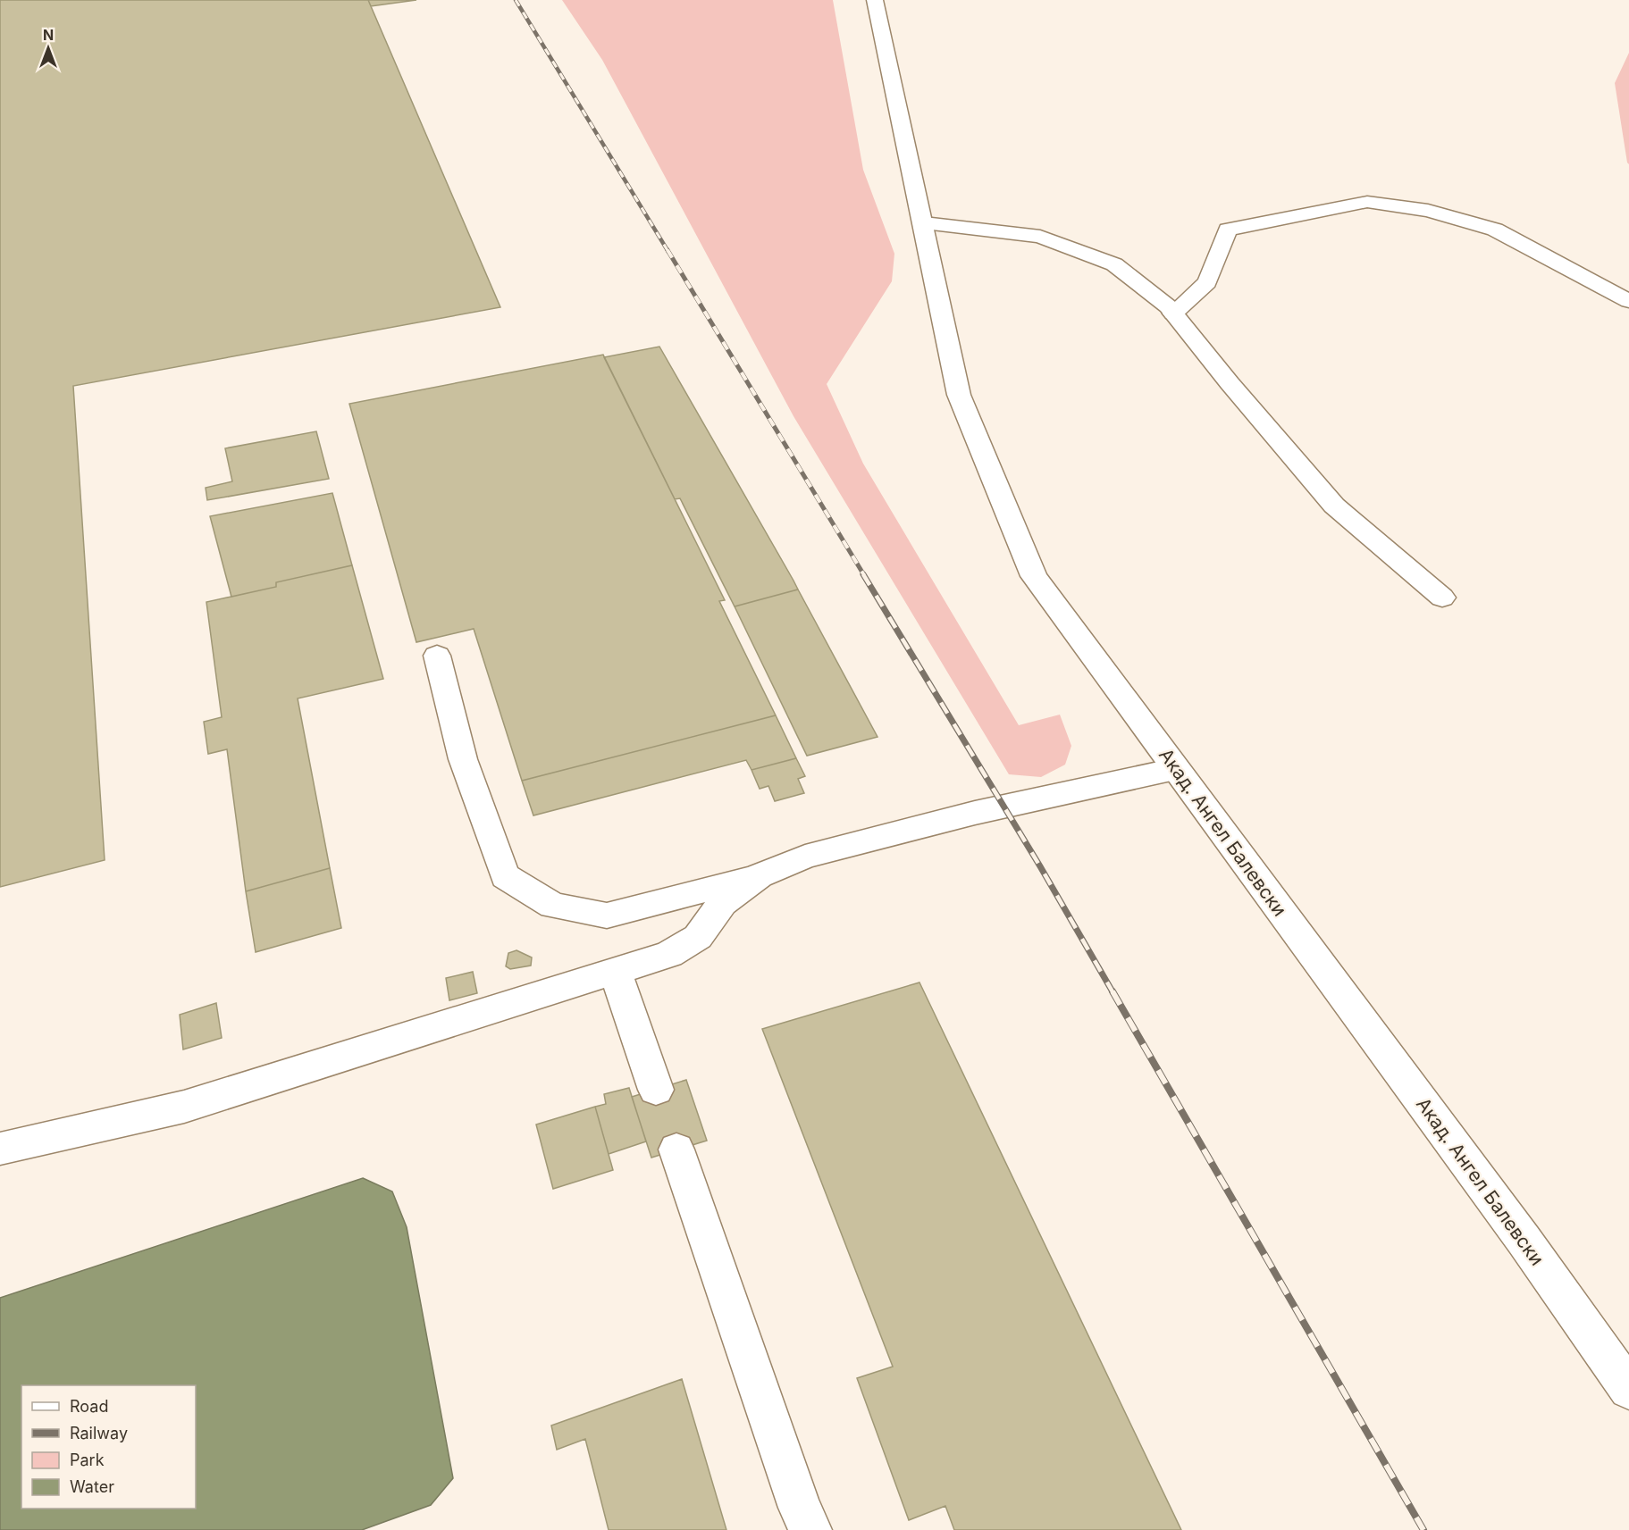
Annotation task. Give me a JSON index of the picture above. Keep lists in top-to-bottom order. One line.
{"streets":{"street":["Акад. Ангел Балевски"]},"legend":["Road","Railway","Park","Water"],"north":"top"}
